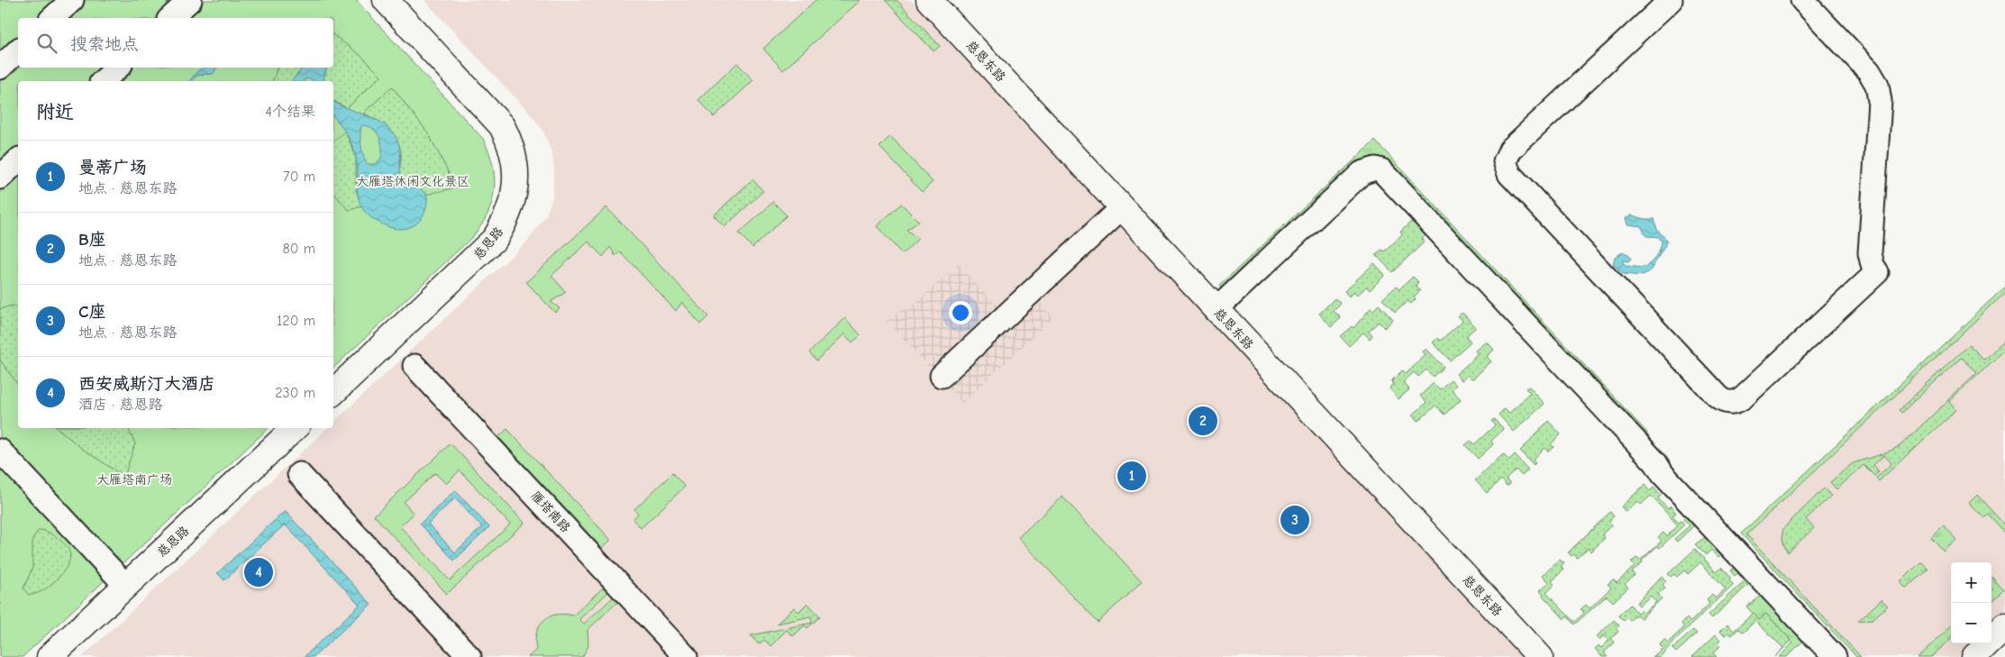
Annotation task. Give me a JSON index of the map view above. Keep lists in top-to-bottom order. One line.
{"streets":{"main road":["慈恩东路","慈恩路"],"street":["雁塔南路"]},"parks":["大雁塔休闲文化景区","大雁塔南广场"],"page":{"search":"搜索地点","heading":["附近","4个结果"],"list":[{"mark":"1","name":"曼蒂广场","note":"地点 · 慈恩东路","value":"70 m"},{"mark":"2","name":"B座","note":"地点 · 慈恩东路","value":"80 m"},{"mark":"3","name":"C座","note":"地点 · 慈恩东路","value":"120 m"},{"mark":"4","name":"西安威斯汀大酒店","note":"酒店 · 慈恩路","value":"230 m"}],"pins":["2","1","3","4"],"map_buttons":["+","−"]}}
